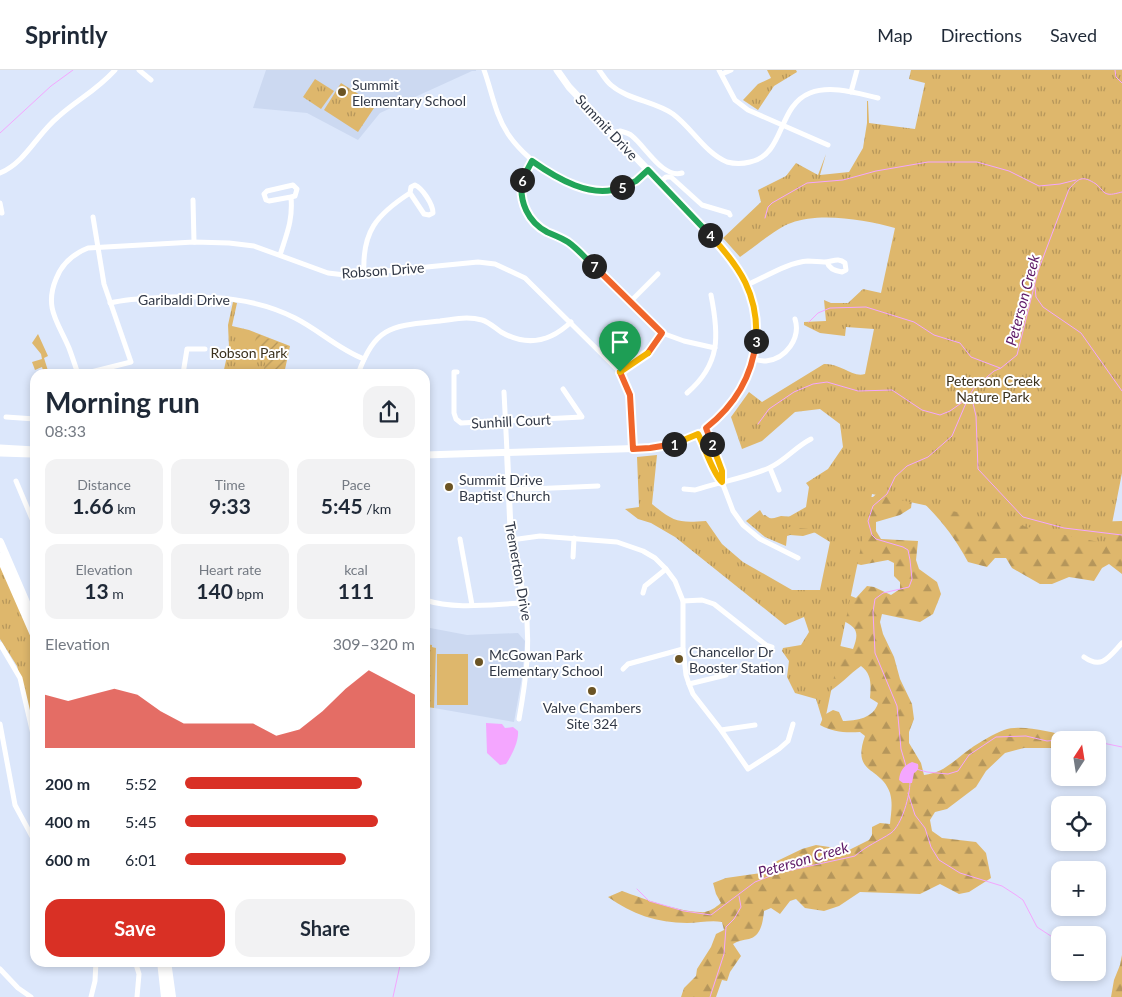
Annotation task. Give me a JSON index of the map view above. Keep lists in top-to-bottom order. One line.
{"streets":{"main road":["Summit Drive"],"street":["Robson Drive","Garibaldi Drive","Sunhill Court","Tremerton Drive"]},"crossings":[["Summit Drive","Robson Drive"],["Summit Drive","Tremerton Drive"],["Sunhill Court","Tremerton Drive"]],"water":["Peterson Creek"],"parks":["Robson Park","Peterson Creek Nature Park"],"places":["Summit Elementary School","Summit Drive Baptist Church","Chancellor Dr Booster Station","McGowan Park Elementary School","Valve Chambers Site 324"],"north":"top","page":{"header":"Sprintly","nav":["Map","Directions","Saved"],"pins":["6","5","4","7","3","1","2"],"heading":["Morning run","08:33"],"stats":[["Distance","1.66 km"],["Time","9:33"],["Pace","5:45 /km"],["Elevation","13 m"],["Heart rate","140 bpm"],["kcal","111"]],"chart":["Elevation","309–320 m"],"map_buttons":["+","−"],"list":[{"name":"200 m","note":"5:52"},{"name":"400 m","note":"5:45"},{"name":"600 m","note":"6:01"}],"buttons":["Save","Share"]}}
